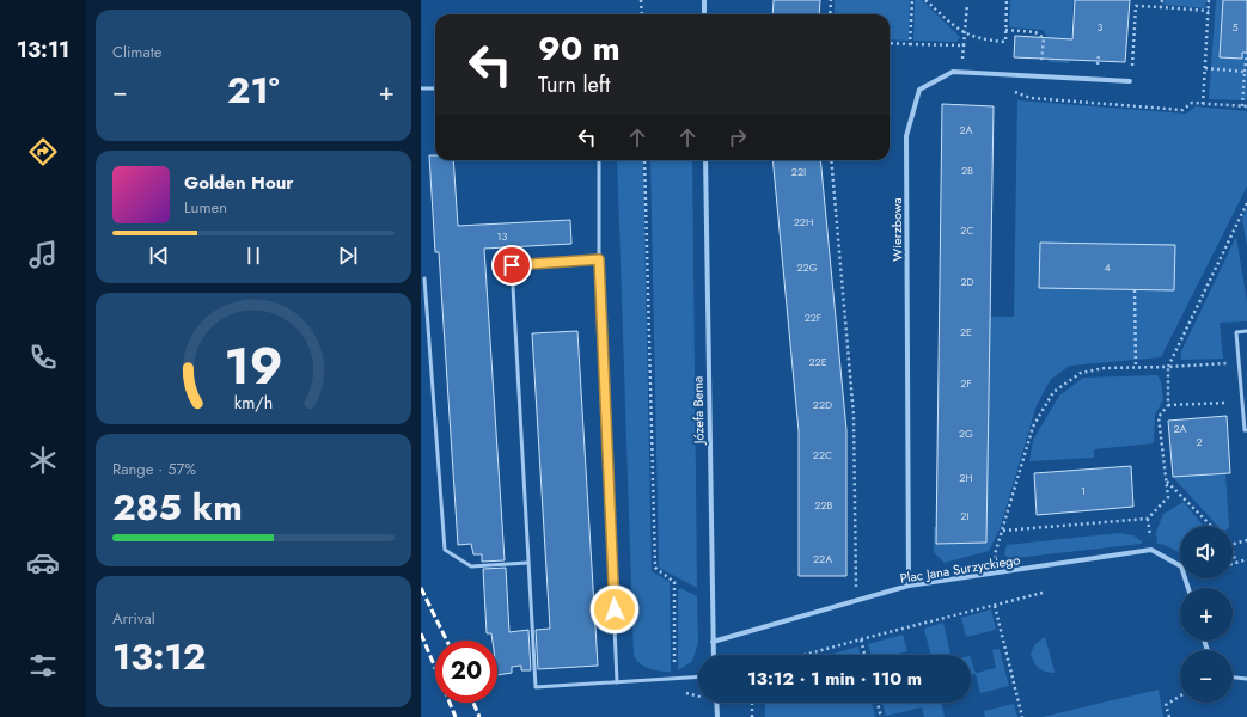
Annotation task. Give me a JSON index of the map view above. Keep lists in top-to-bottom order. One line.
{"streets":{"street":["Wierzbowa","Józefa Bema","Plac Jana Surzyckiego"]},"crossings":[["Wierzbowa","Plac Jana Surzyckiego"],["Józefa Bema","Plac Jana Surzyckiego"]],"house_numbers":["3","5","2A","2B","22I","22H","2C","13","22G","4","2D","22F","2E","22E","2F","22D","2A","2G","2","22C","2H","1","22B","2I","22A"],"page":{"tabs":"13:11","tile":["Climate",["Range · 57%","285 km"],["Arrival","13:12"]],"turn":["90 m","Turn left"],"heat":["−","21°","+"],"song":["Golden Hour","Lumen"],"map_buttons":["+","−"],"limit":"20","trip":"13:12 · 1 min · 110 m","gauge":["19","km/h"]}}
